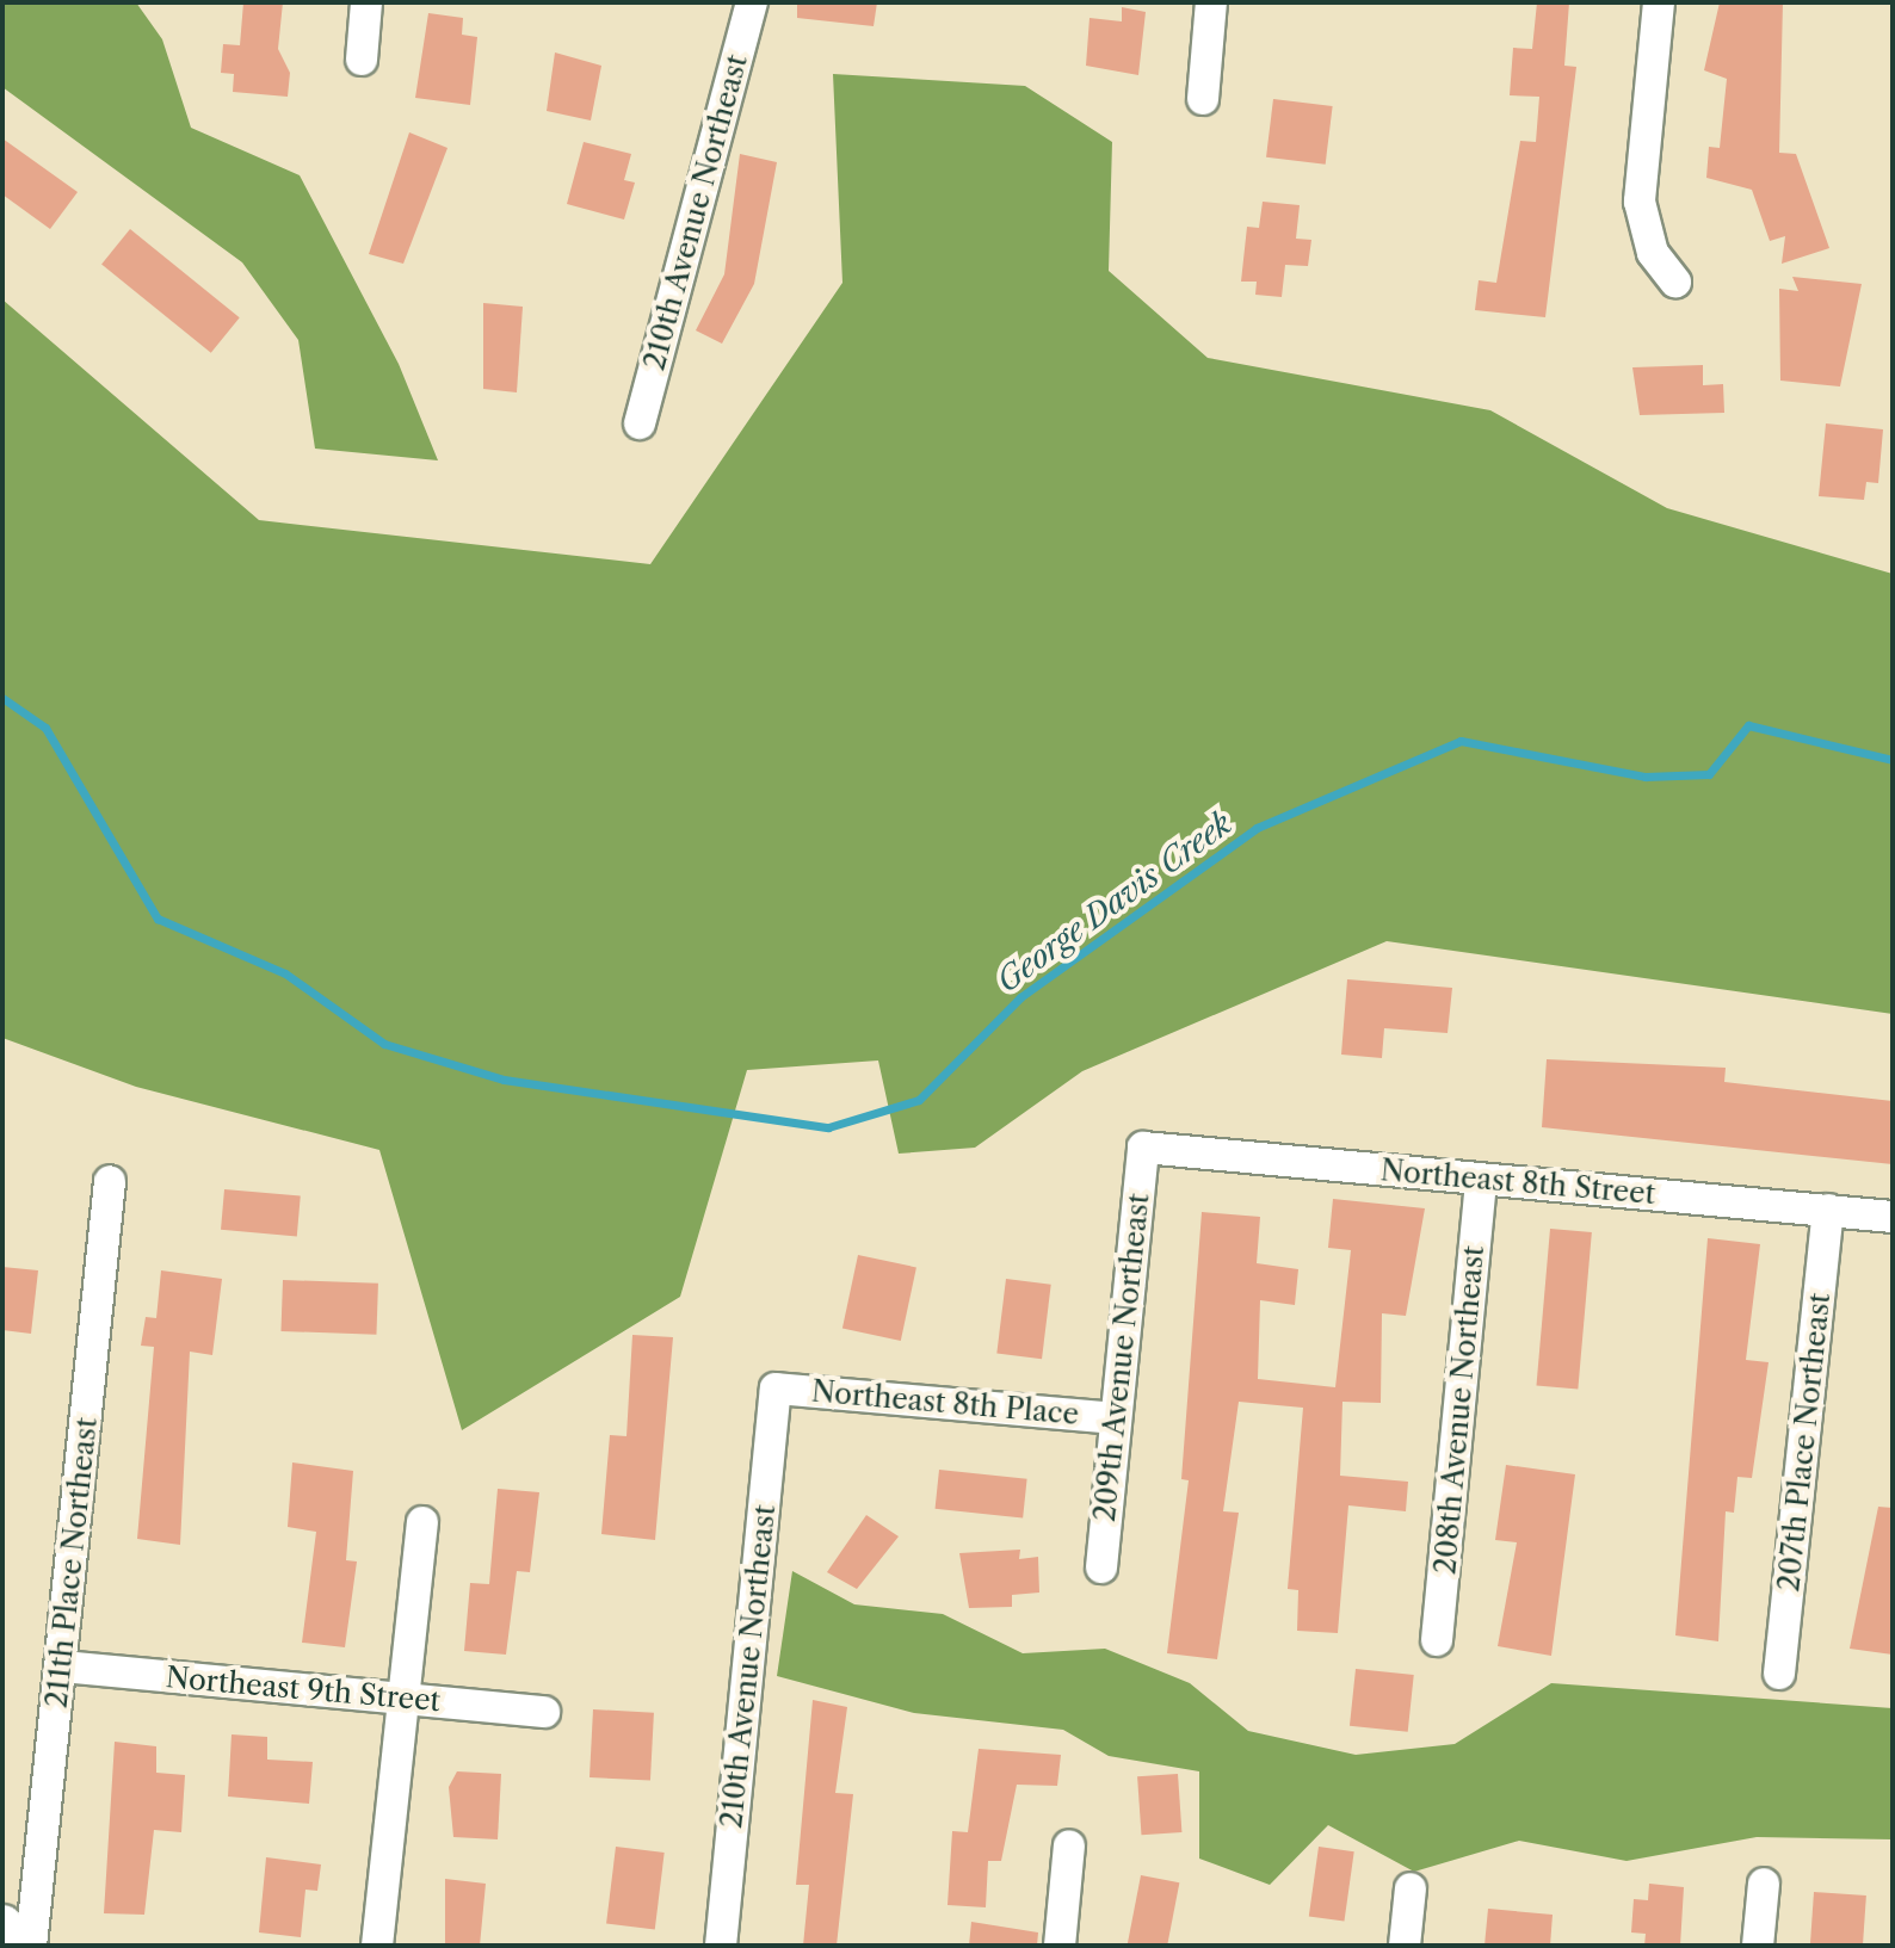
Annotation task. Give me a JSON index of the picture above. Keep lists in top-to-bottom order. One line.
{"streets":{"street":["210th Avenue Northeast","Northeast 8th Street","209th Avenue Northeast","Northeast 8th Place","208th Avenue Northeast","207th Place Northeast","211th Place Northeast","Northeast 9th Street"]},"crossings":[["210th Avenue Northeast","Northeast 8th Place"],["Northeast 8th Street","209th Avenue Northeast"],["Northeast 8th Street","208th Avenue Northeast"],["Northeast 8th Street","207th Place Northeast"],["209th Avenue Northeast","Northeast 8th Place"],["211th Place Northeast","Northeast 9th Street"]],"water":["George Davis Creek"]}
